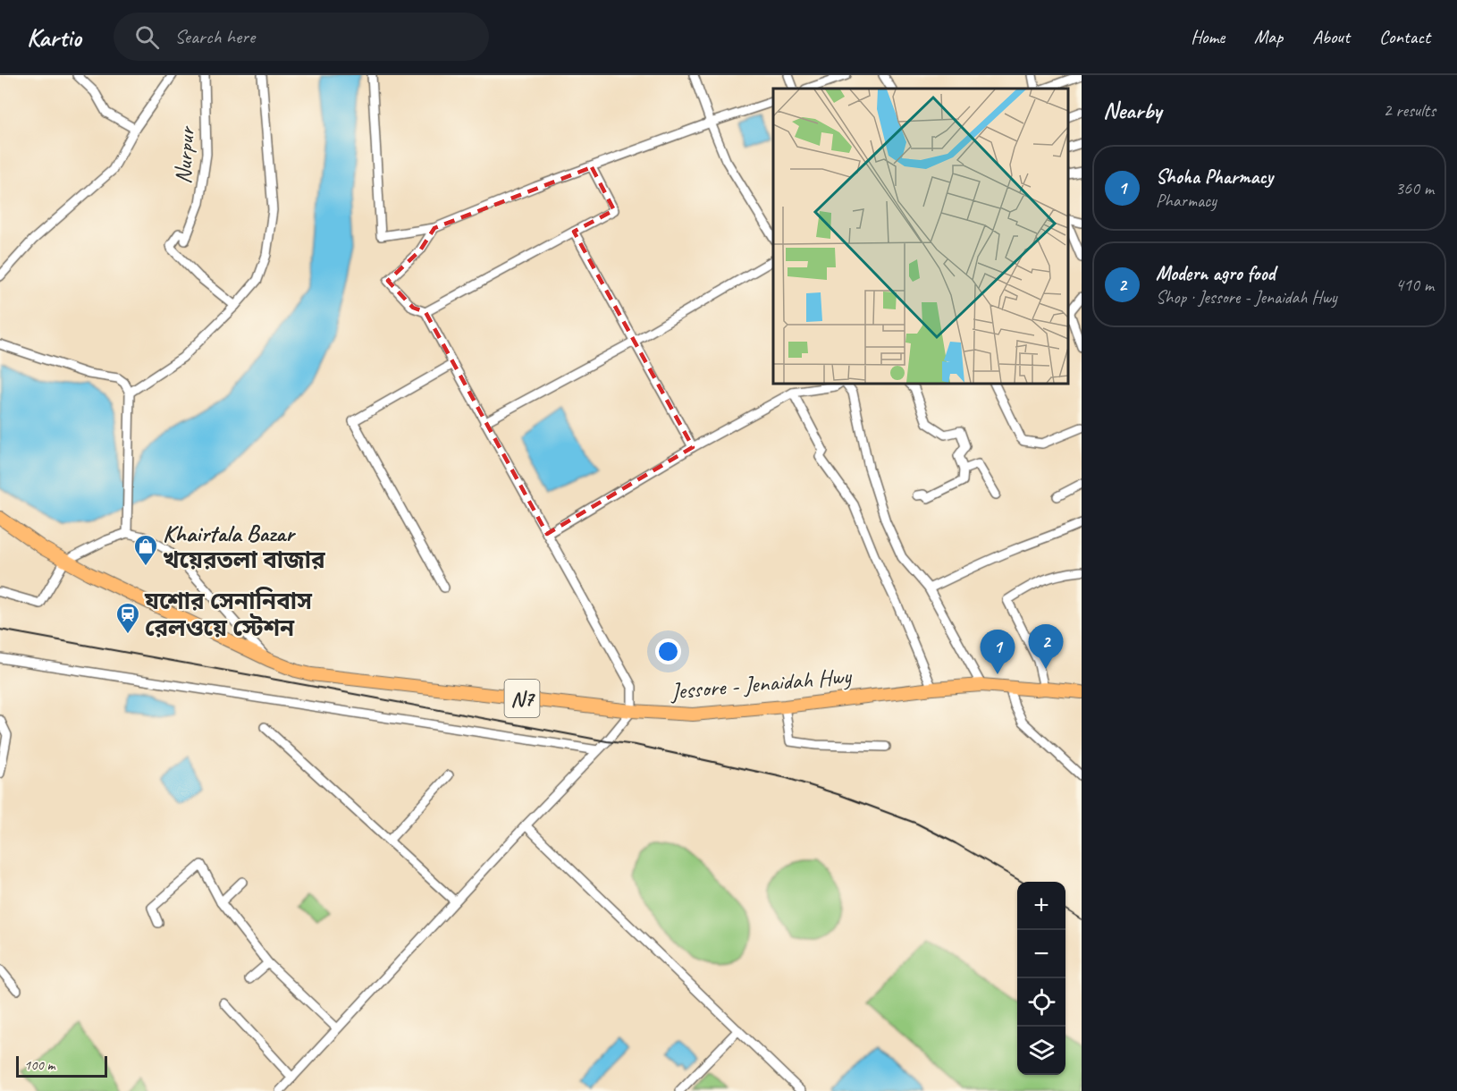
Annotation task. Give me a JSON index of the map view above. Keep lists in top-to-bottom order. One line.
{"streets":{"highway":["Jessore - Jenaidah Hwy","N7"],"street":["Nurpur"]},"places":{"shop":["Khairtala Bazar খয়েরতলা বাজার"],"station":["যশোর সেনানিবাস রেলওয়ে স্টেশন"]},"scale_bar":"100 m","page":{"header":"Kartio","search":"Search here","nav":["Home","Map","About","Contact"],"heading":["Nearby","2 results"],"list":[{"mark":"1","name":"Shoha Pharmacy","note":"Pharmacy","value":"360 m"},{"mark":"2","name":"Modern agro food","note":"Shop · Jessore - Jenaidah Hwy","value":"410 m"}],"pins":["2","1"],"map_buttons":["+","−"],"scale":"100 m"}}
